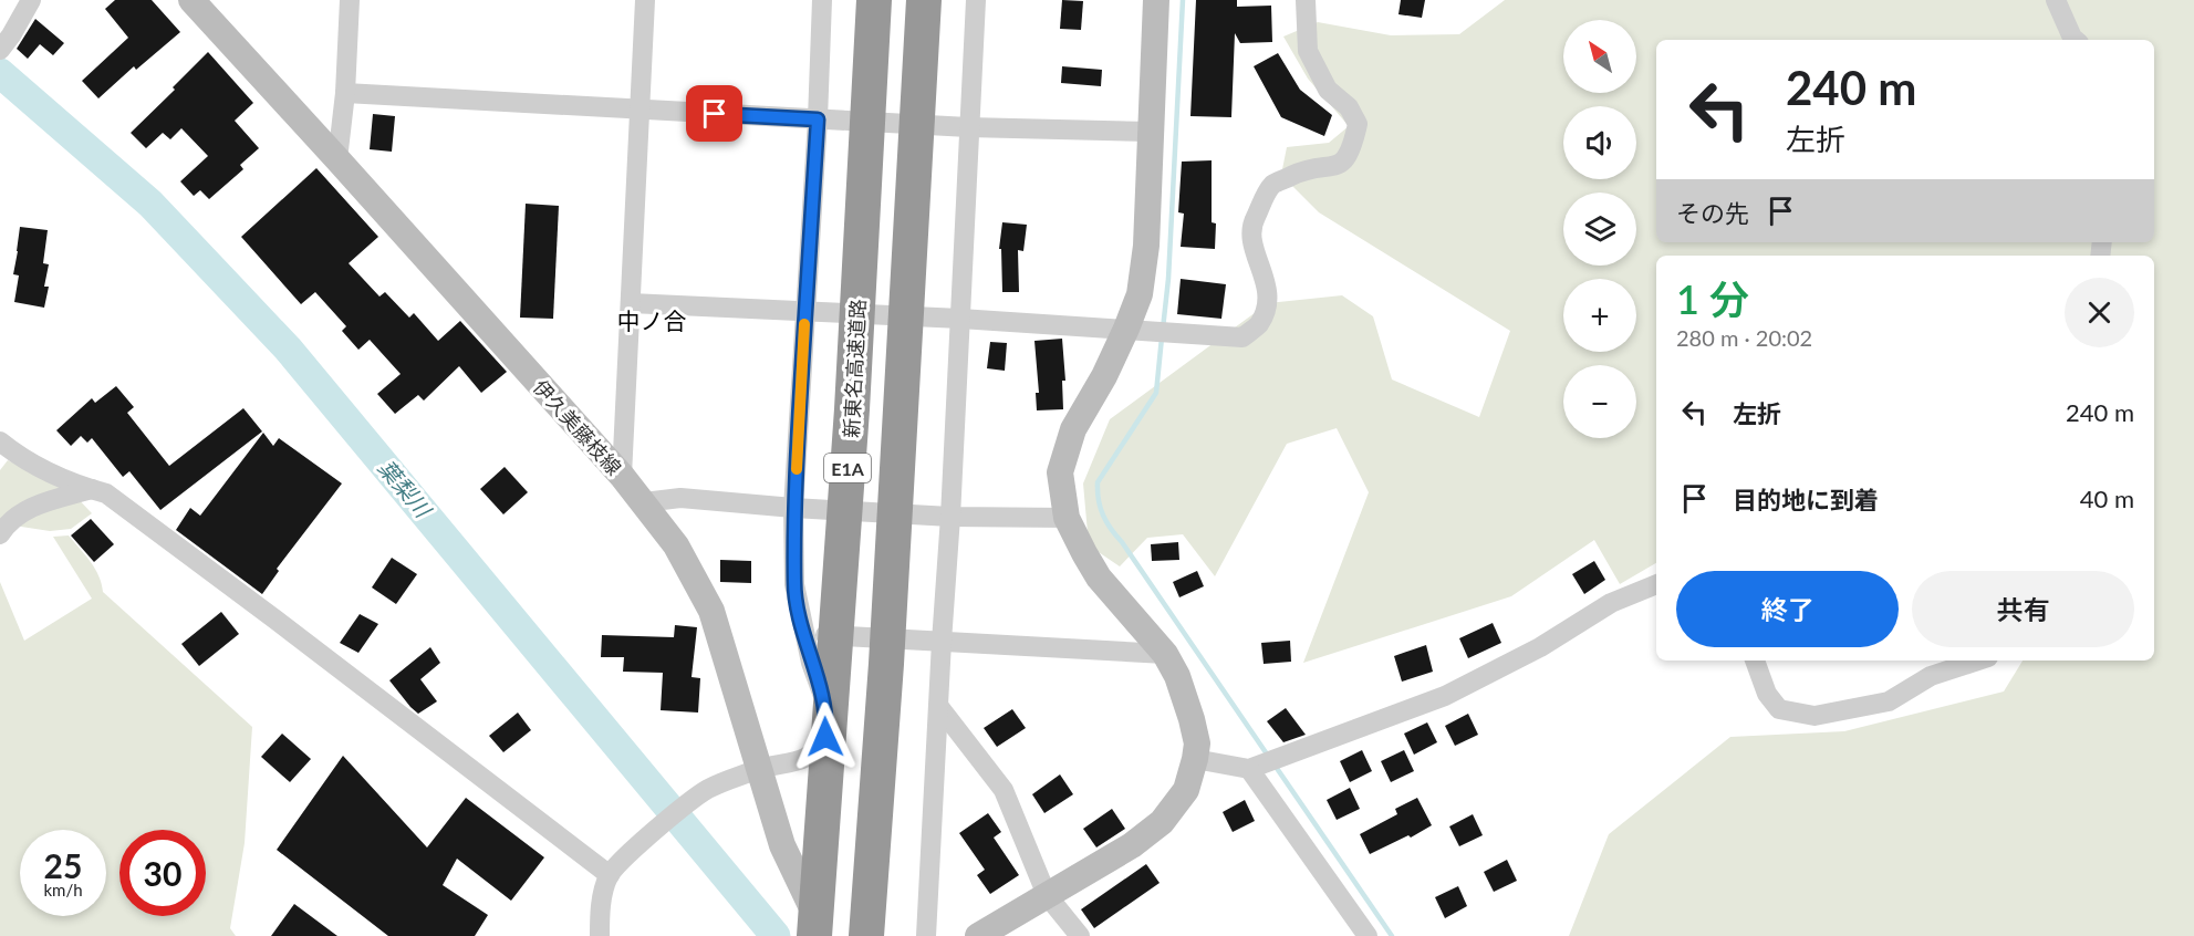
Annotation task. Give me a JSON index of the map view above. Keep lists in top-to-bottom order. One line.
{"streets":{"highway":["新東名高速道路","E1A"],"main road":["伊久美藤枝線"]},"districts":["中ノ合"],"water":["葉梨川"],"north":"top left","page":{"map_buttons":["+","−"],"turn":["240 m","左折"],"then":"その先","heading":["1 分","280 m · 20:02"],"list":[{"name":"左折","value":"240 m"},{"name":"目的地に到着","value":"40 m"}],"buttons":["終了","共有"],"speed":"25 km/h","limit":"30"}}
